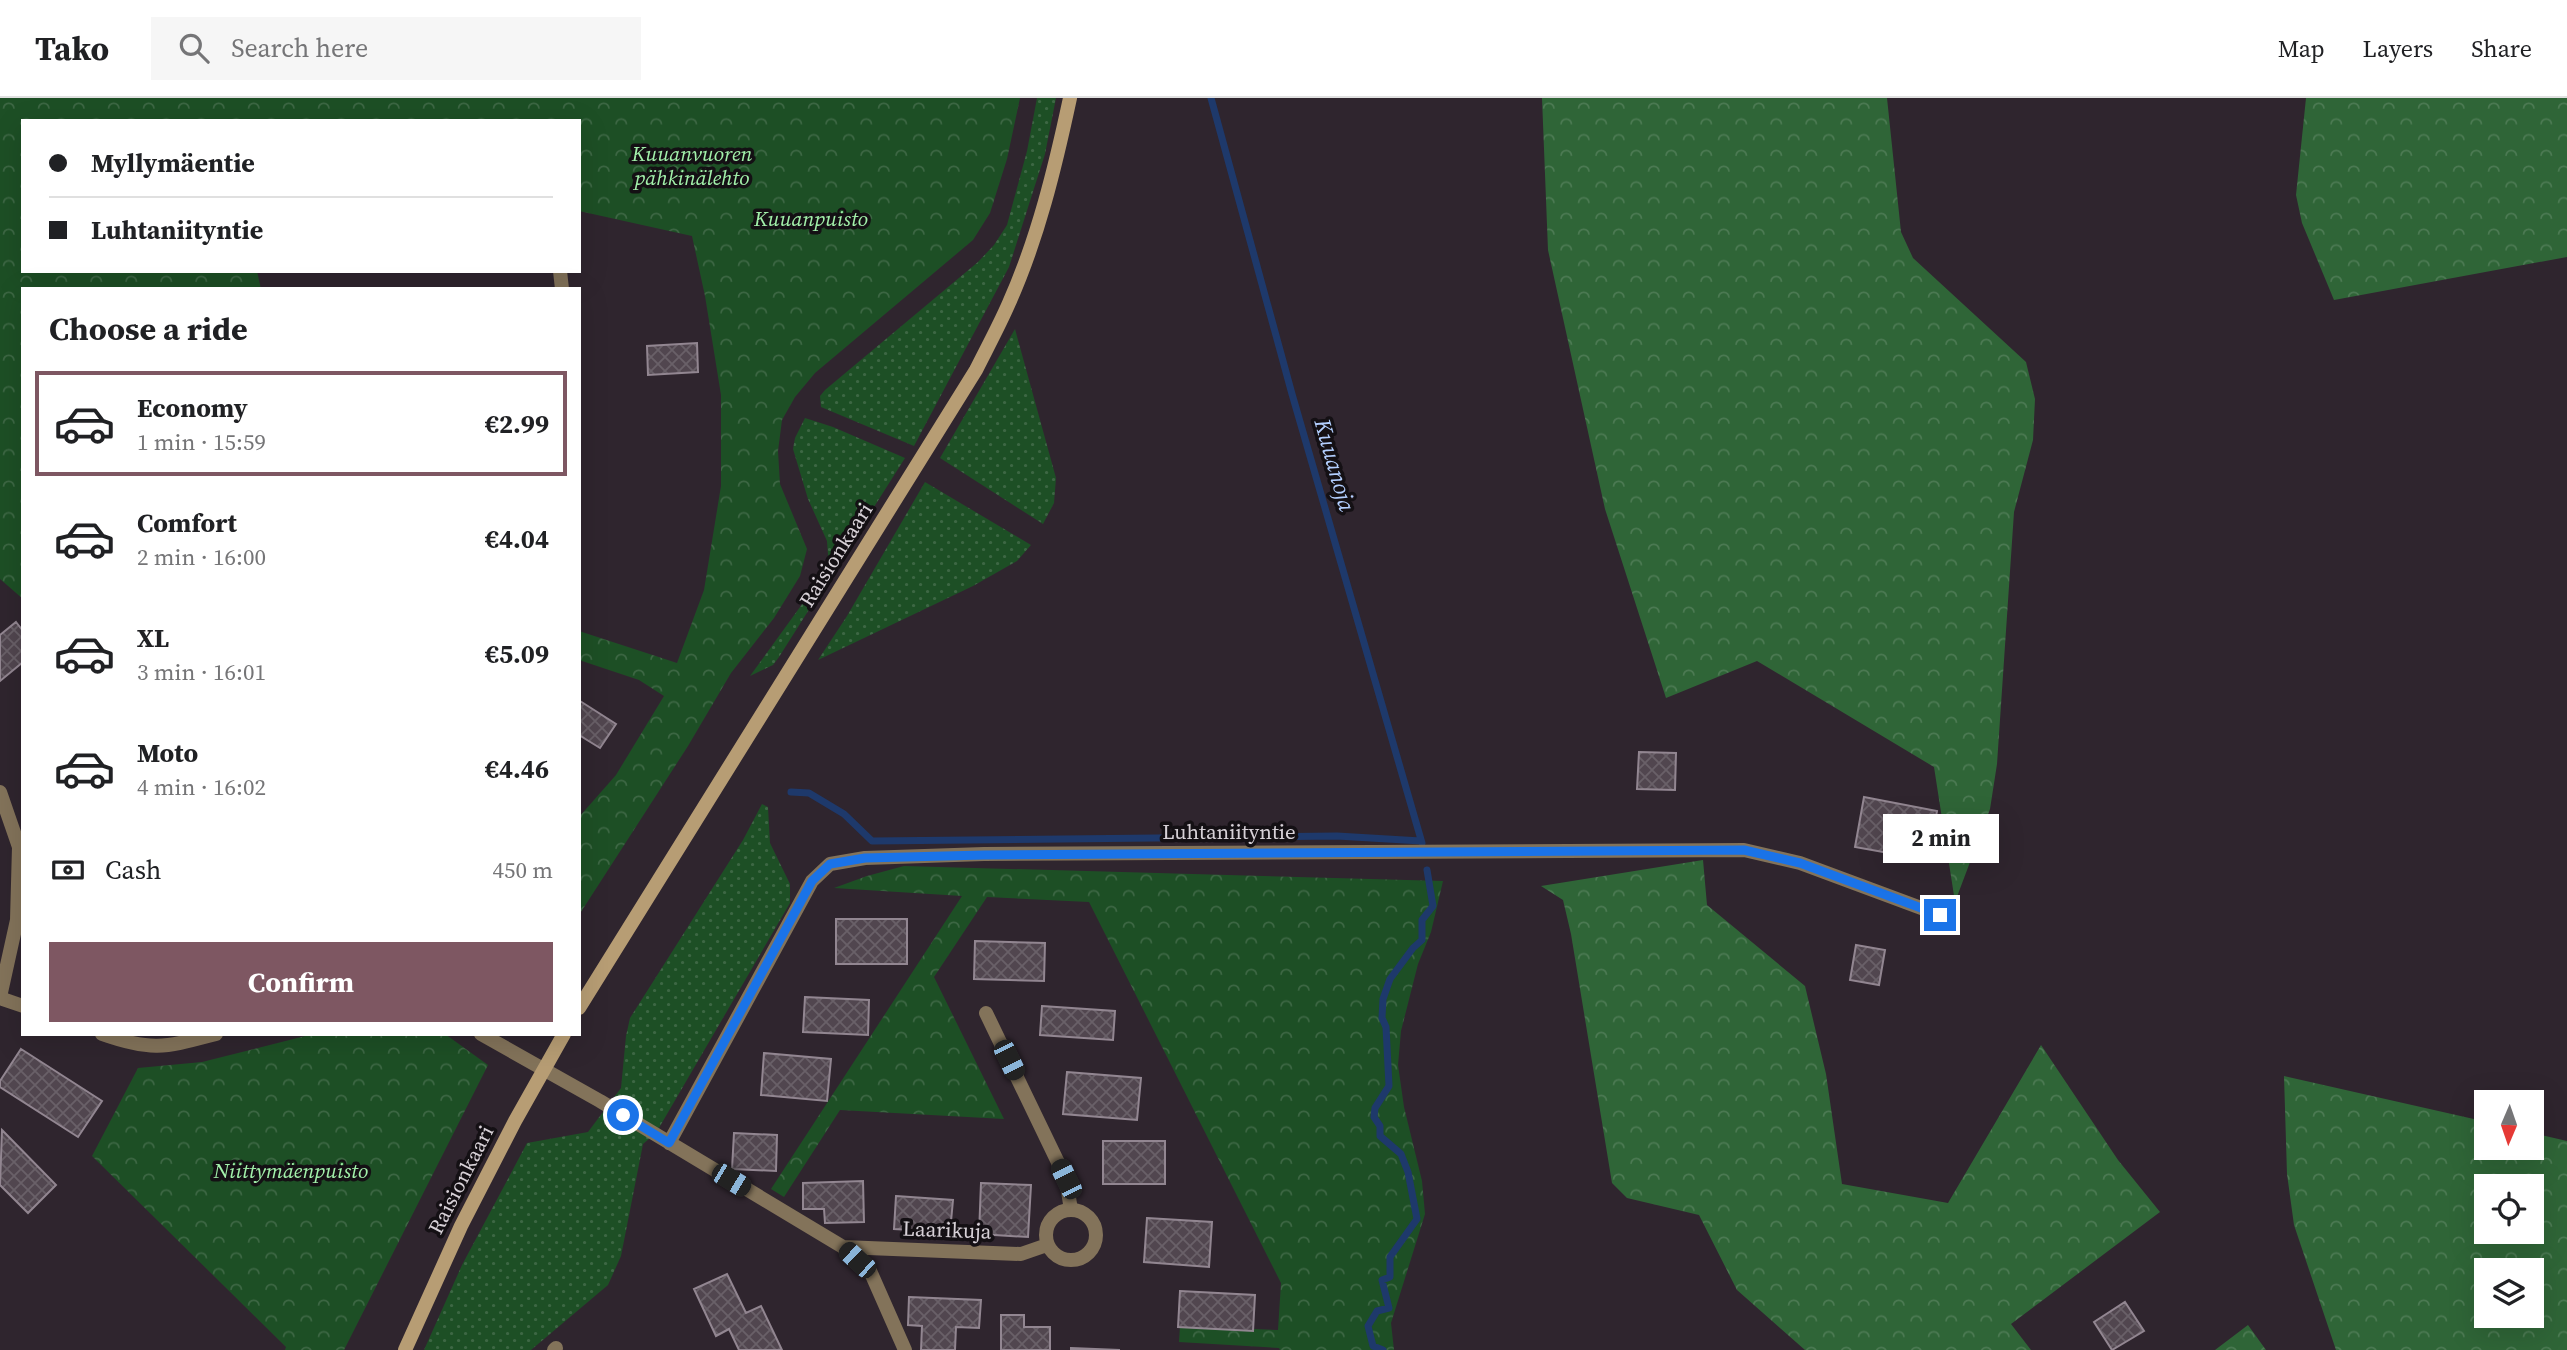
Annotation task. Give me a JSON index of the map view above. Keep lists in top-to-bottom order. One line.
{"streets":{"main road":["Raisionkaari"],"street":["Luhtaniityntie","Laarikuja"]},"water":["Kuuanoja"],"parks":["Kuuanvuoren pähkinälehto","Kuuanpuisto","Niittymäenpuisto"],"north":"bottom","page":{"header":"Tako","search":"Search here","nav":["Map","Layers","Share"],"banner":["Myllymäentie","Luhtaniityntie"],"heading":"Choose a ride","list":[{"name":"Economy","note":"1 min · 15:59","value":"€2.99"},{"name":"Comfort","note":"2 min · 16:00","value":"€4.04"},{"name":"XL","note":"3 min · 16:01","value":"€5.09"},{"name":"Moto","note":"4 min · 16:02","value":"€4.46"}],"bubble":"2 min","pay":["Cash","450 m"],"buttons":"Confirm"}}
